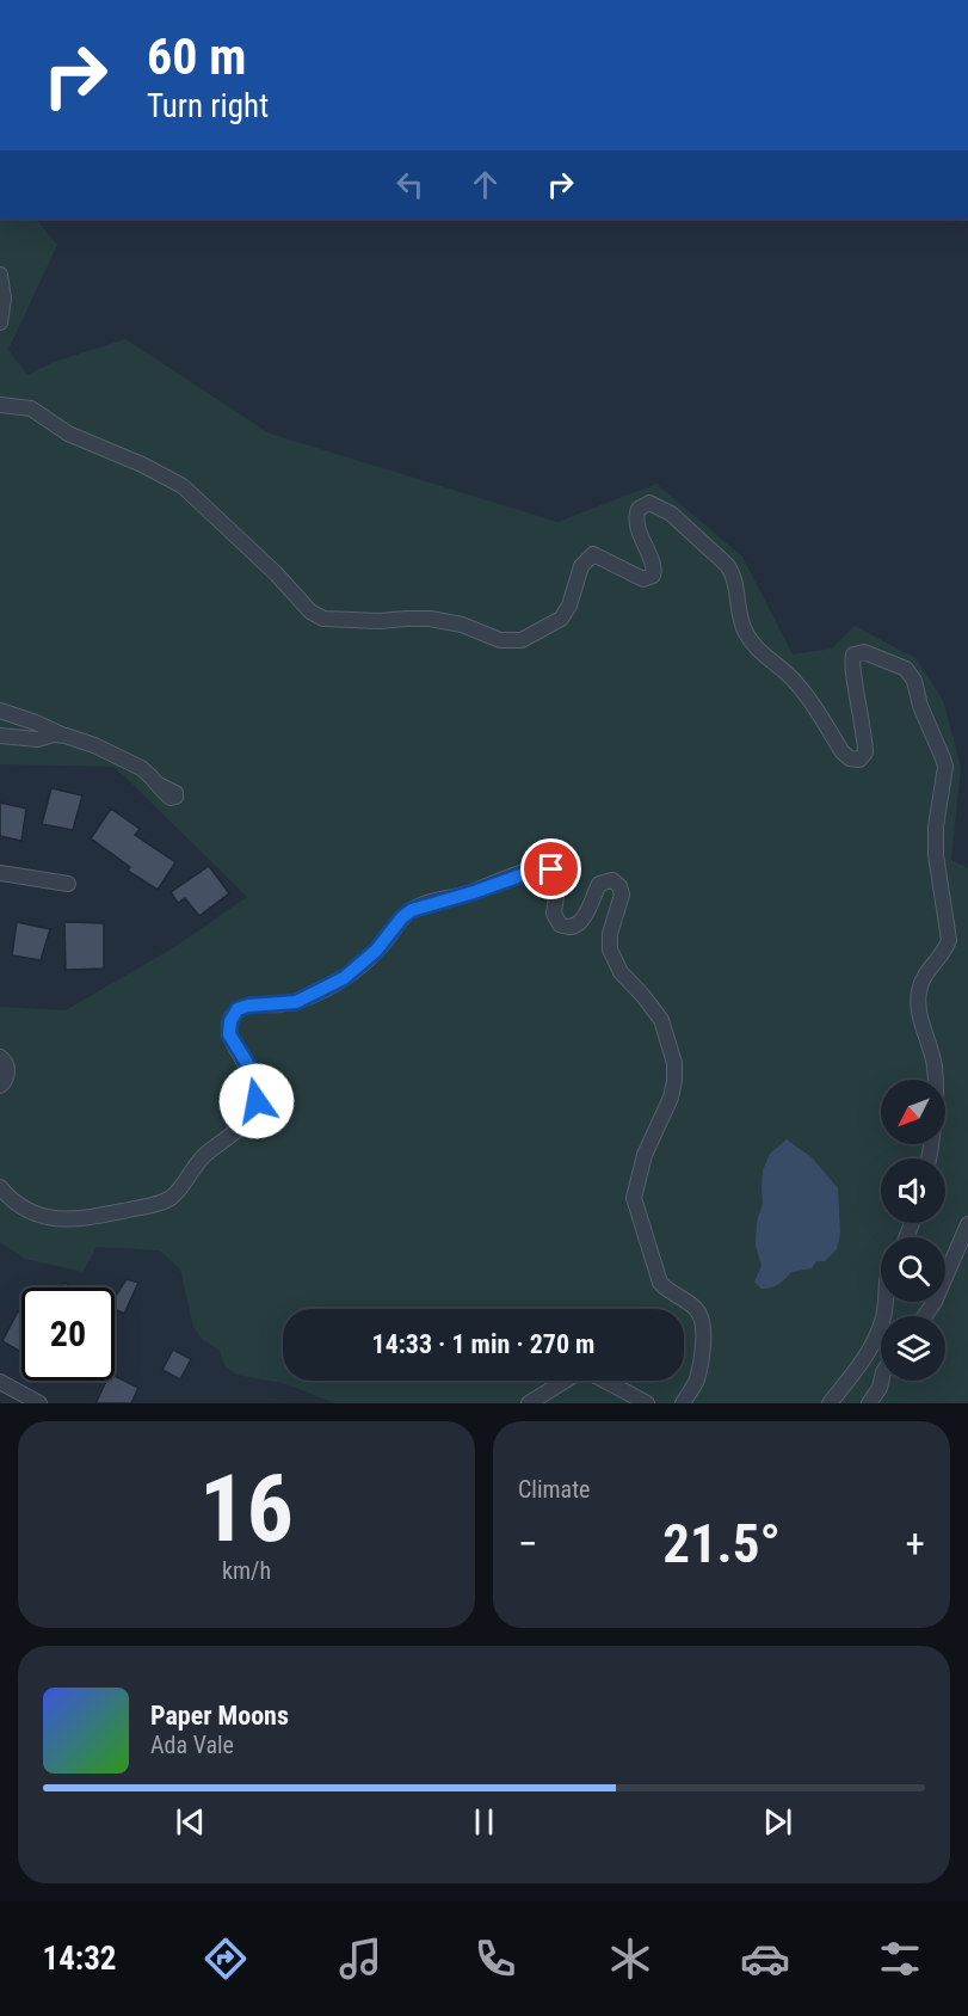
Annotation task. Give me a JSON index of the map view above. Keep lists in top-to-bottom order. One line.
{"north":"bottom left","page":{"turn":["60 m","Turn right"],"limit":"20","trip":"14:33 · 1 min · 270 m","tile":[["16","km/h"],"Climate"],"heat":["−","21.5°","+"],"song":["Paper Moons","Ada Vale"],"tabs":"14:32"}}
